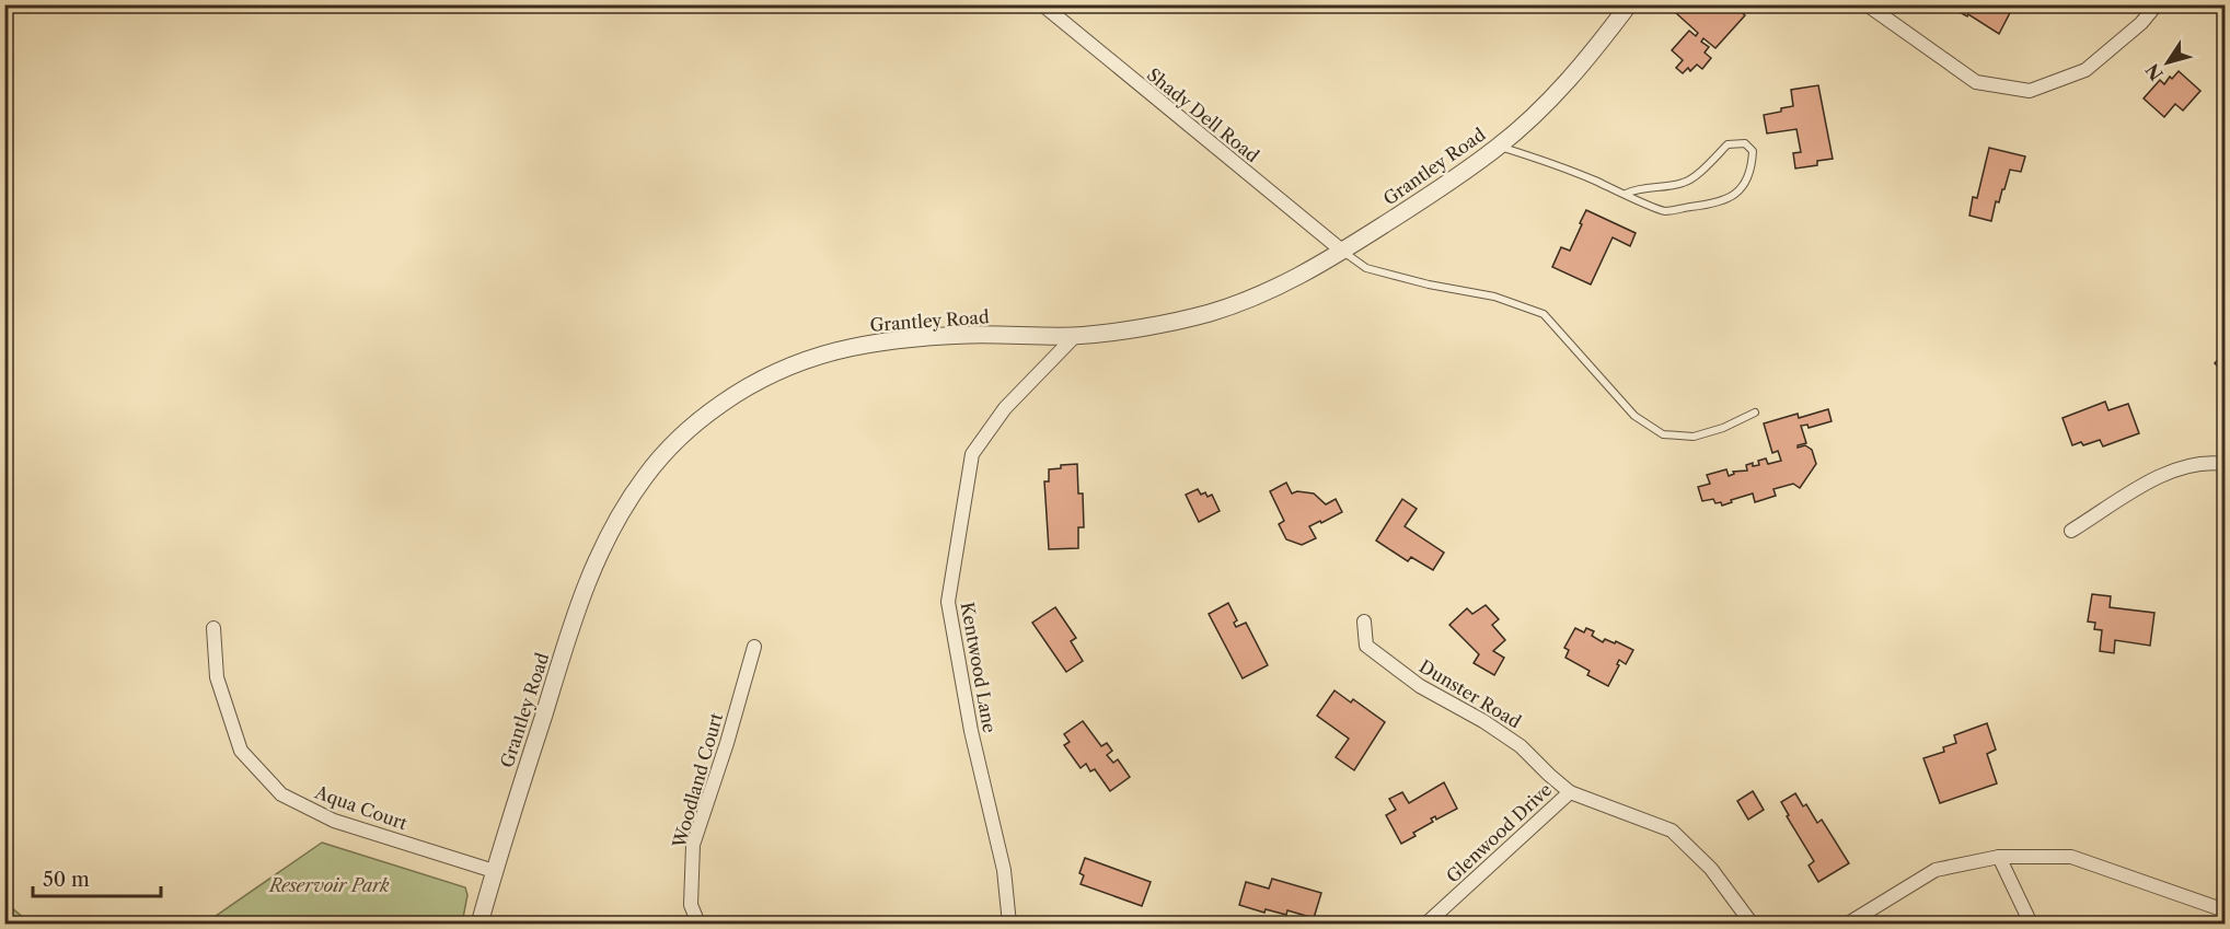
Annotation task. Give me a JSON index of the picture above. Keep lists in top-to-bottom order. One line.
{"streets":{"street":["Shady Dell Road","Grantley Road","Kentwood Lane","Dunster Road","Woodland Court","Aqua Court","Glenwood Drive"]},"crossings":[["Shady Dell Road","Grantley Road"],["Grantley Road","Kentwood Lane"],["Grantley Road","Aqua Court"],["Dunster Road","Glenwood Drive"]],"parks":["Reservoir Park"],"scale_bar":"50 m","north":"bottom left"}
